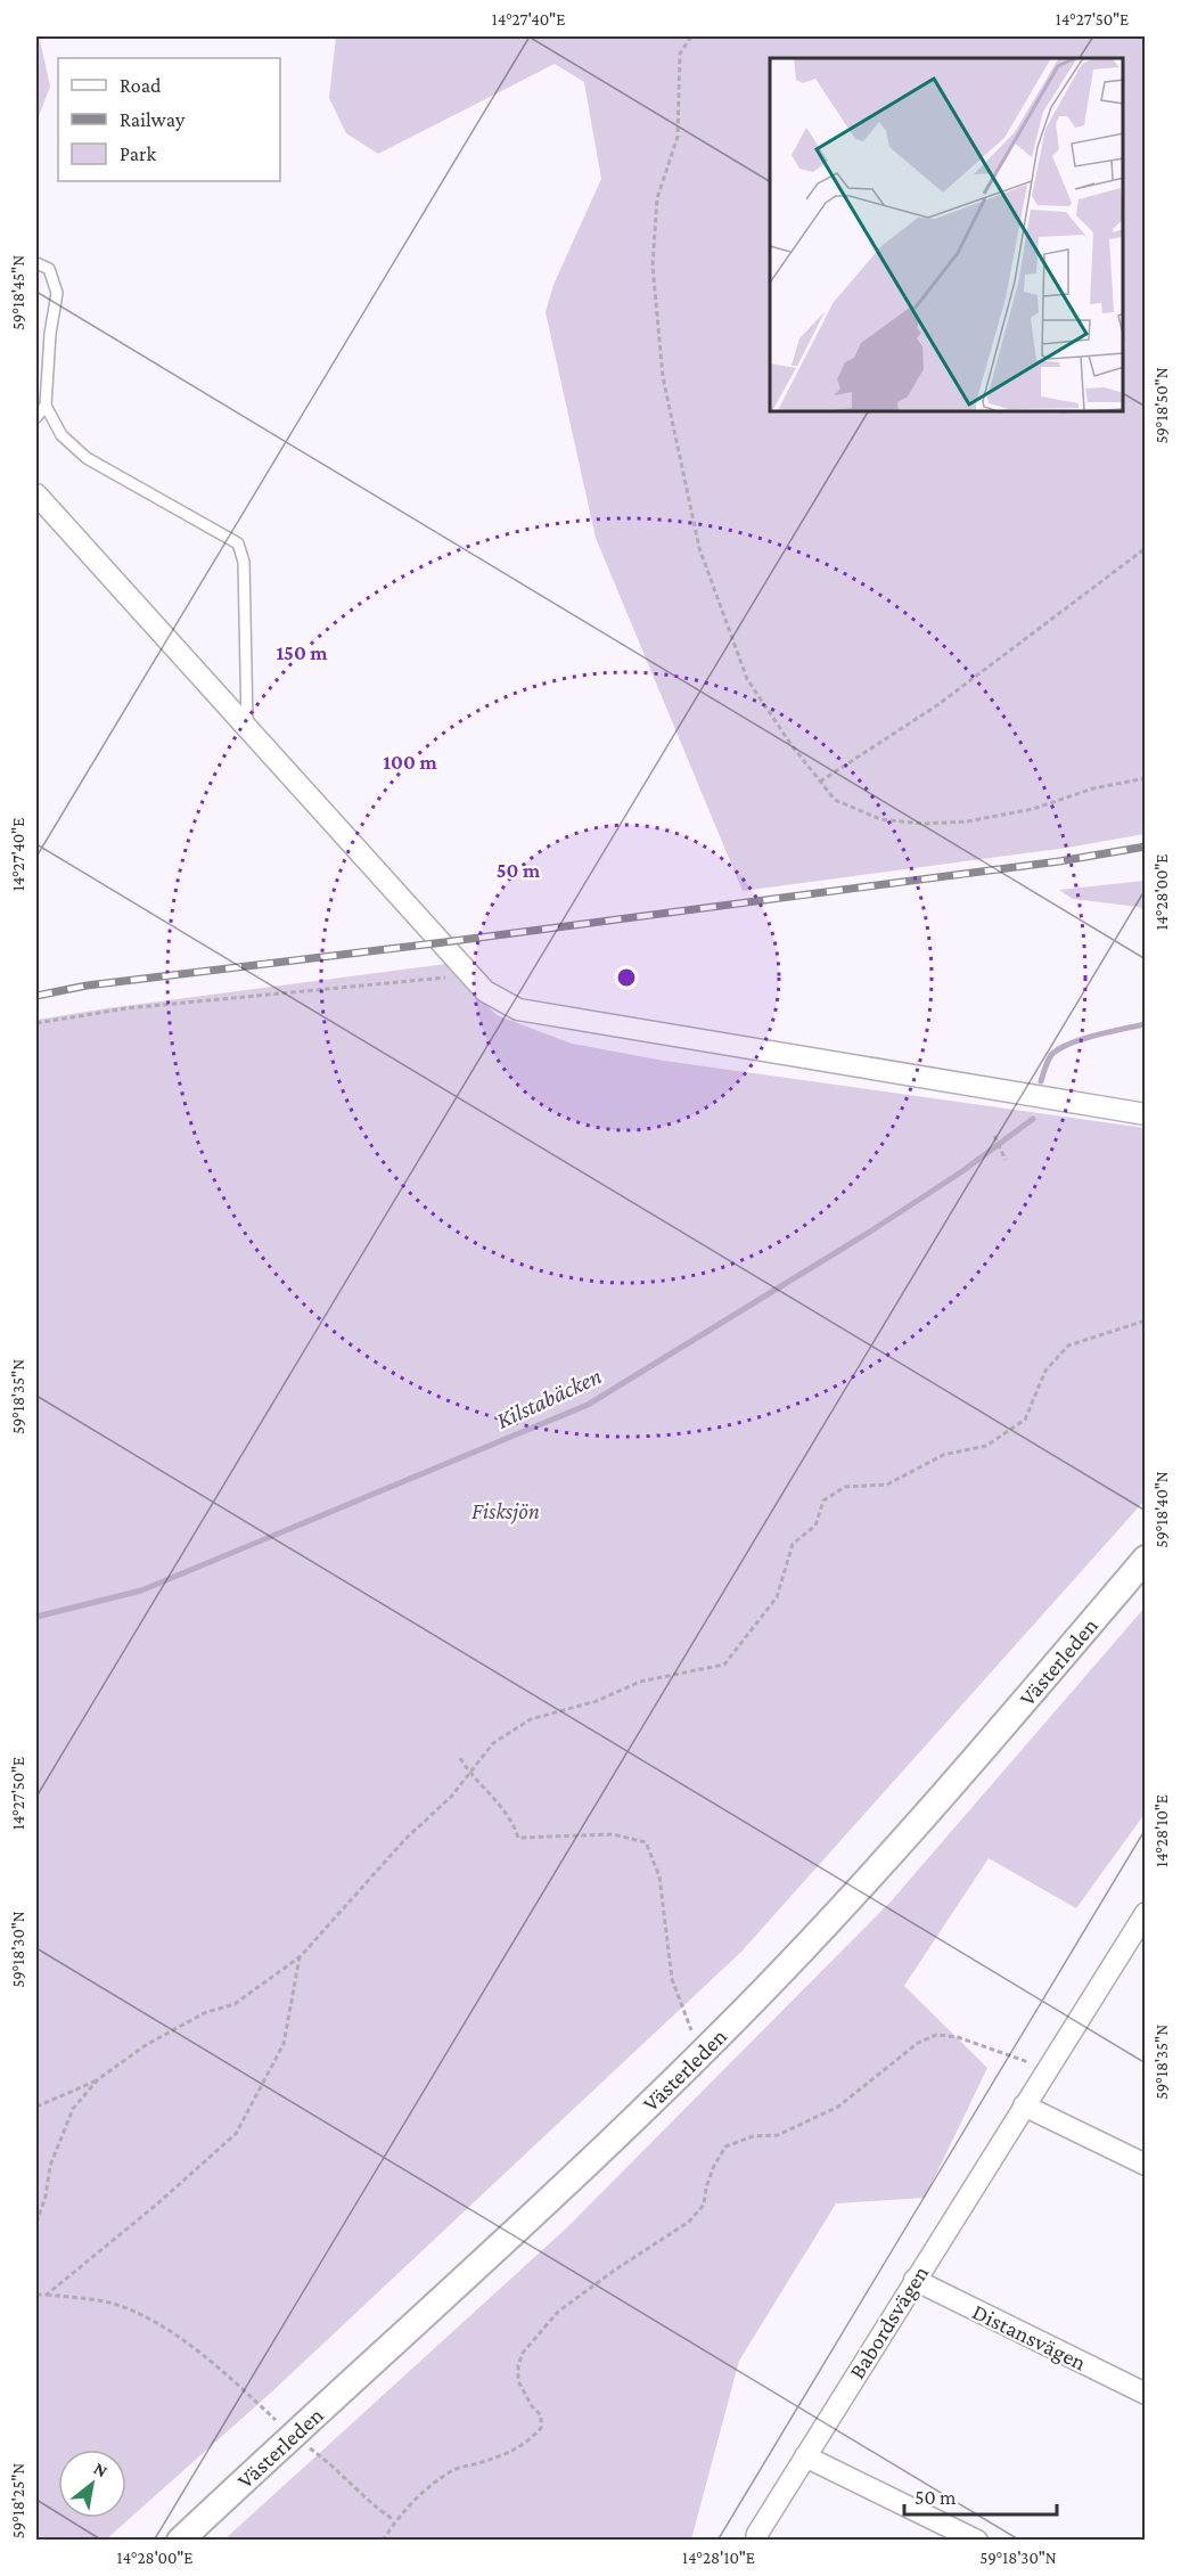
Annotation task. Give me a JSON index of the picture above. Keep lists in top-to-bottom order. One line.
{"streets":{"street":["Västerleden","Babordsvägen","Distansvägen"]},"crossings":[["Babordsvägen","Distansvägen"]],"water":["Kilstabäcken"],"parks":["Fisksjön"],"legend":["Road","Railway","Park"],"scale_bar":"50 m","north":"top right","coordinates":["14°27'40\"E","14°27'50\"E","59°18'45\"N","59°18'50\"N","14°28'00\"E","59°18'35\"N","59°18'40\"N","14°28'10\"E","59°18'30\"N","59°18'25\"N"],"rings":["150 m","100 m","50 m"]}
